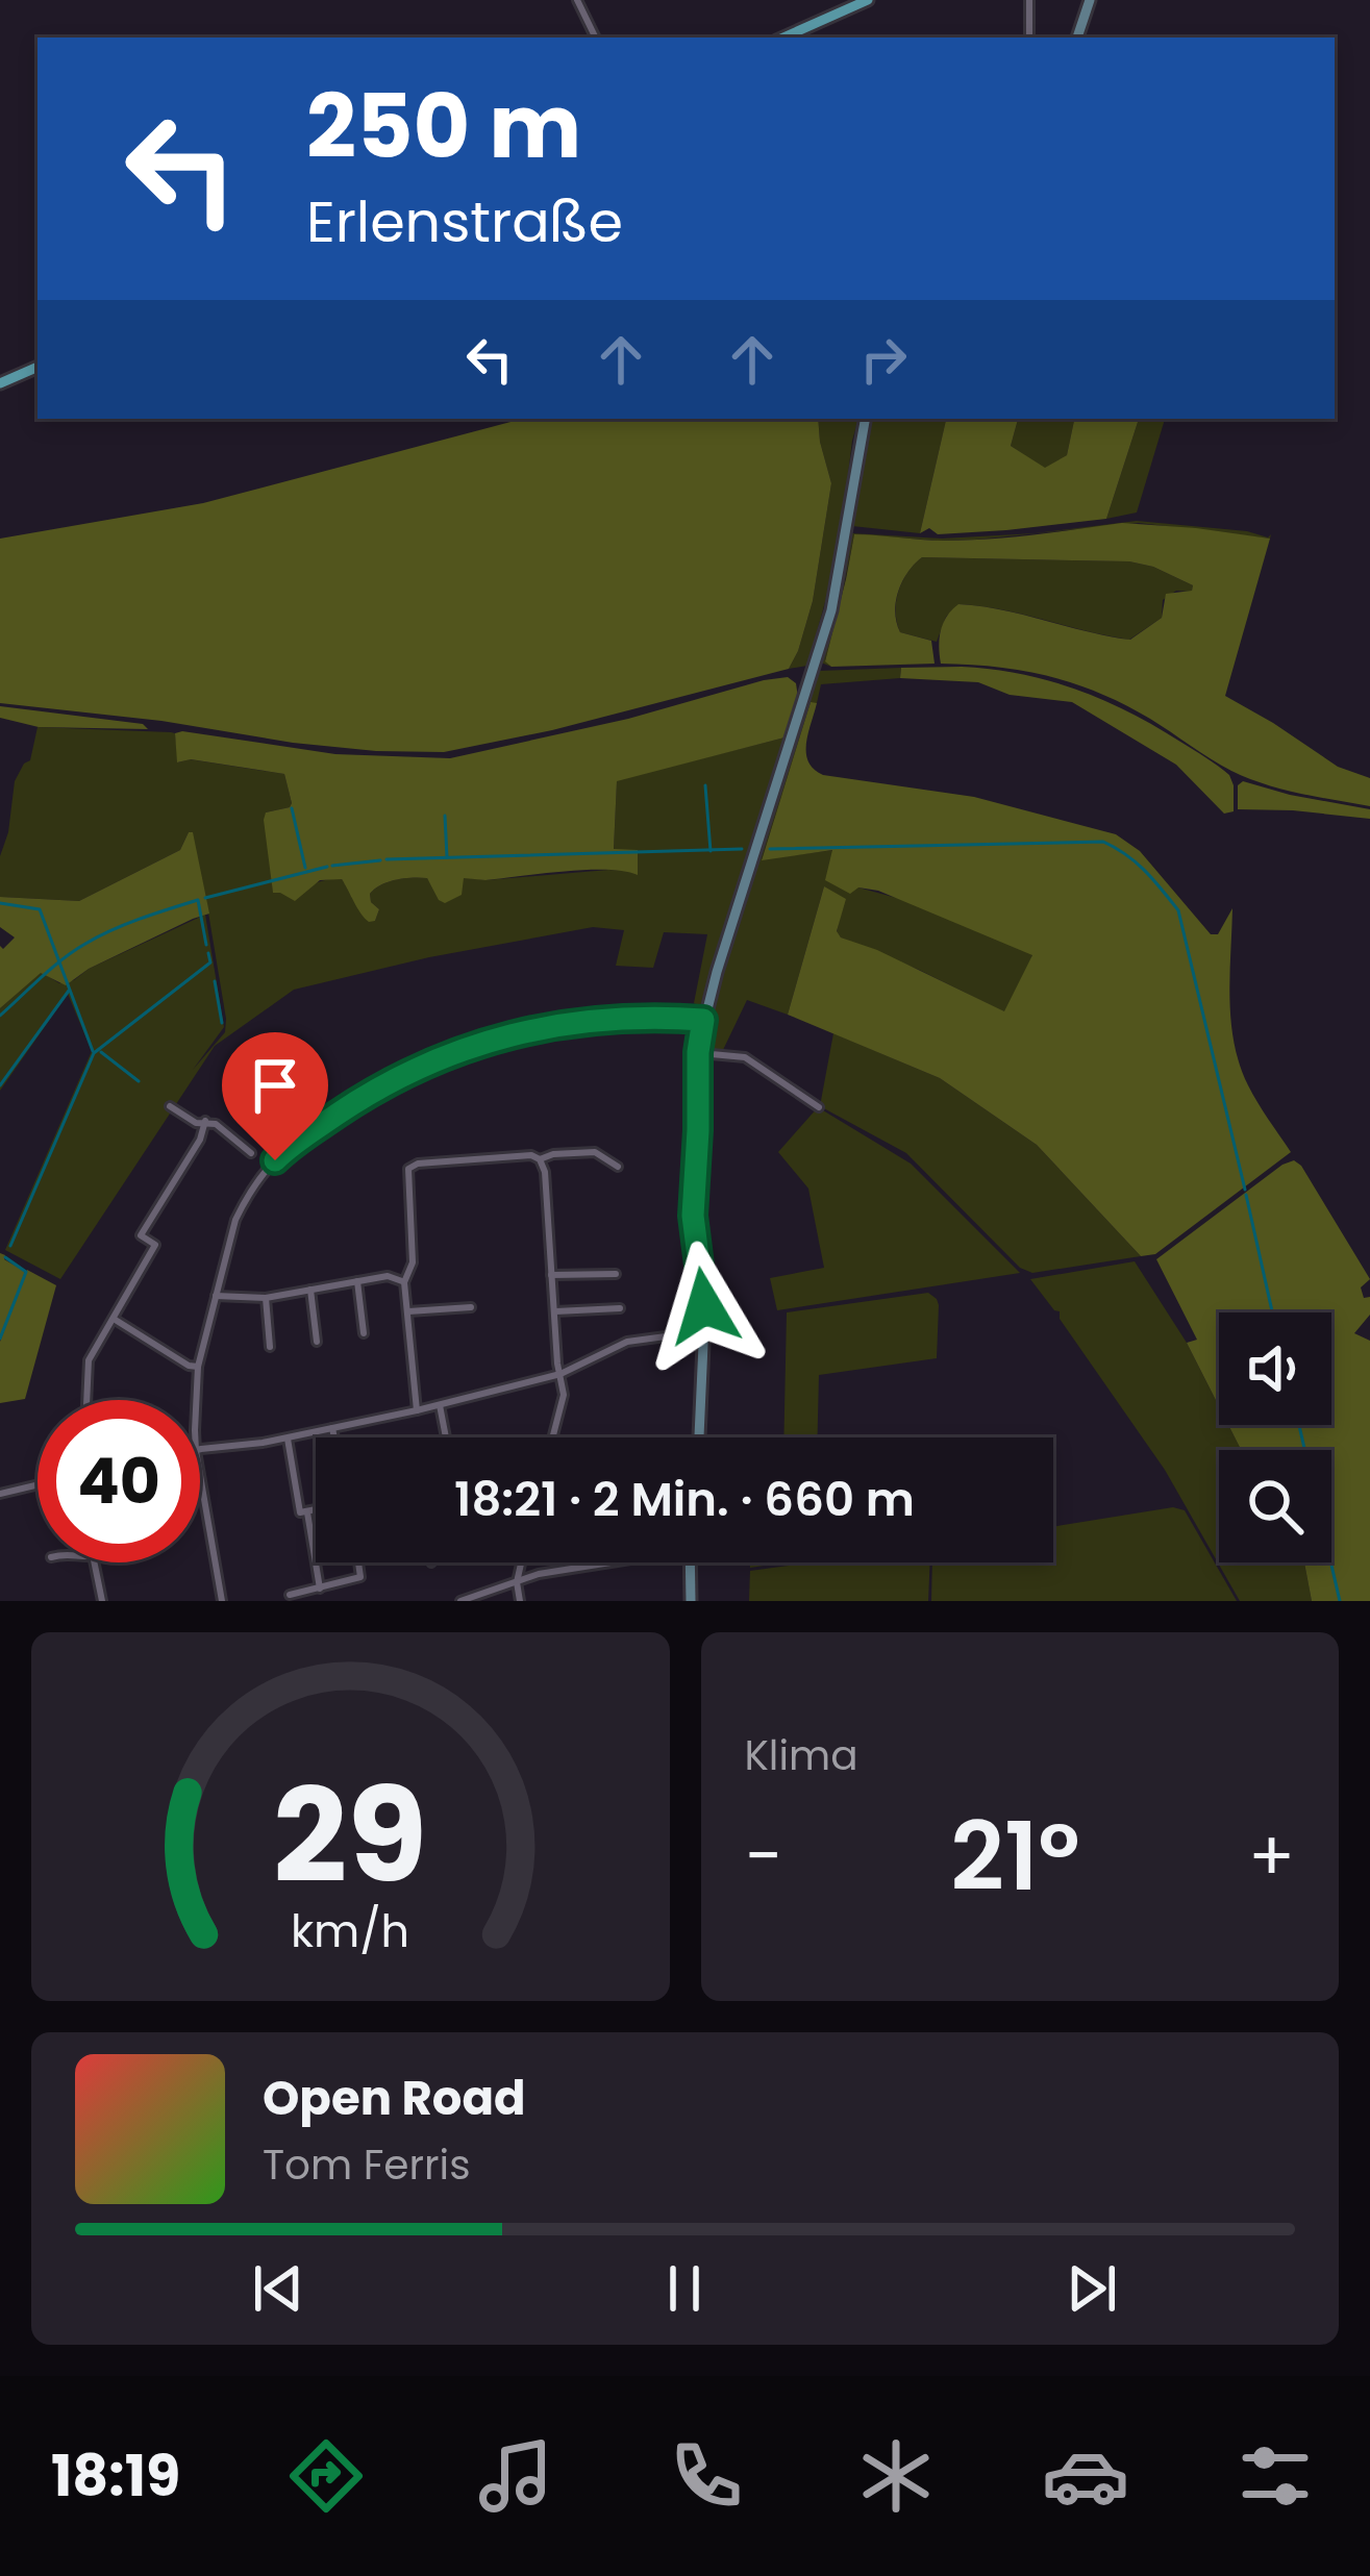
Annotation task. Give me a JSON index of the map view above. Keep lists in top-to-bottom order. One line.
{"page":{"turn":["250 m","Erlenstraße"],"limit":"40","trip":"18:21 · 2 Min. · 660 m","tile":"Klima","heat":["−","21°","+"],"song":["Open Road","Tom Ferris"],"tabs":"18:19","gauge":["29","km/h"]}}
